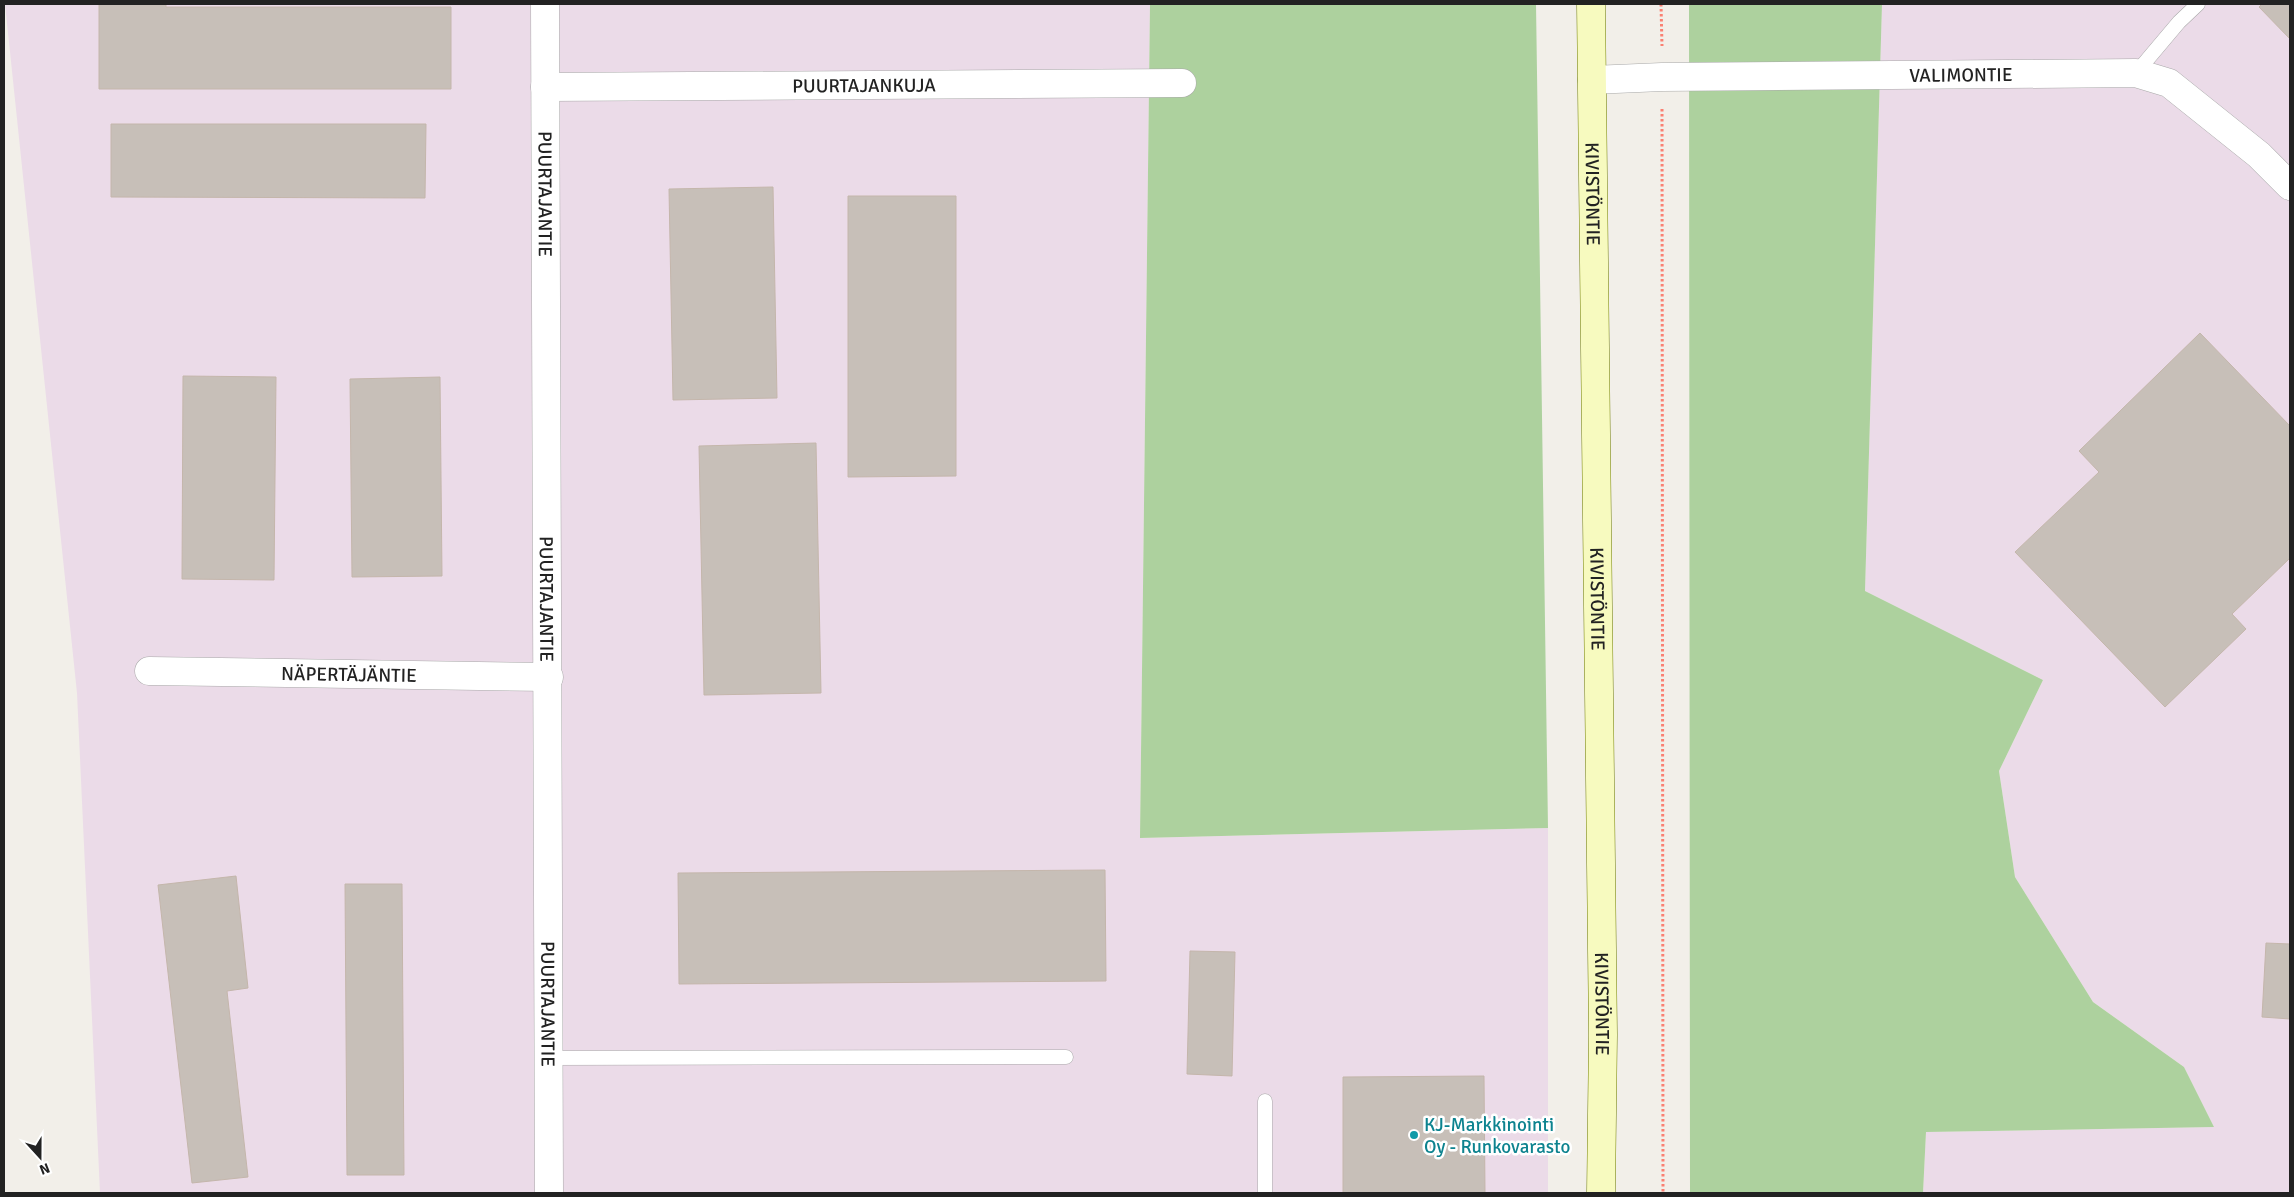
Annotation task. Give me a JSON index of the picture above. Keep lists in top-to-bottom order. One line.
{"streets":{"main road":["KIVISTÖNTIE"],"street":["VALIMONTIE","PUURTAJANKUJA","PUURTAJANTIE","NÄPERTÄJÄNTIE"]},"crossings":[["VALIMONTIE","KIVISTÖNTIE"],["PUURTAJANKUJA","PUURTAJANTIE"],["PUURTAJANTIE","NÄPERTÄJÄNTIE"]],"places":["KJ-Markkinointi Oy - Runkovarasto"],"north":"bottom"}
